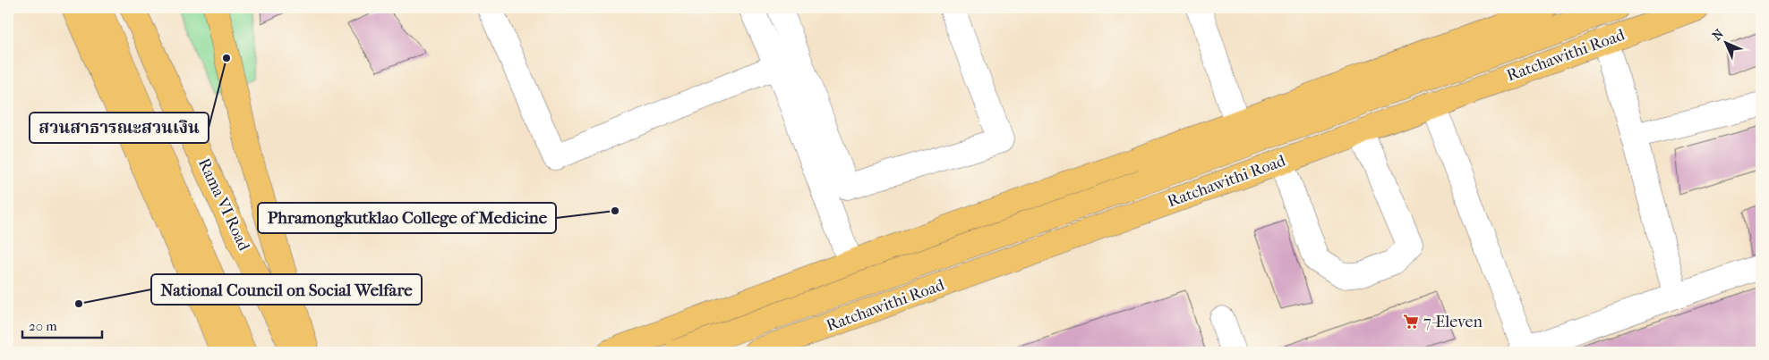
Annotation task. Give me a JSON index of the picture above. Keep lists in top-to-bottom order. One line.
{"streets":{"main road":["Ratchawithi Road","Rama VI Road"]},"places":{"other":["สวนสาธารณะสวนเงิน","Phramongkutklao College of Medicine","National Council on Social Welfare"],"supermarket":["7-Eleven"]},"scale_bar":"20 m","north":"top left"}
